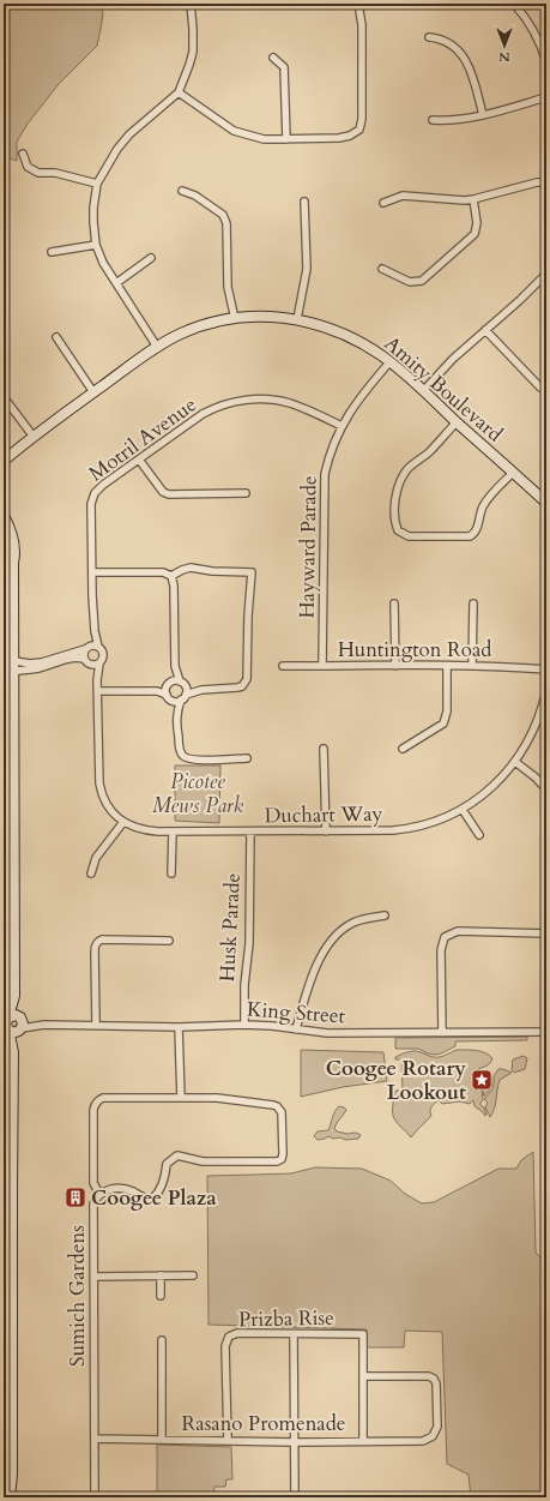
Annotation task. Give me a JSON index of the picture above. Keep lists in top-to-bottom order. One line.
{"streets":{"main road":["Amity Boulevard"],"street":["Motril Avenue","Hayward Parade","Huntington Road","Duchart Way","Husk Parade","King Street","Sumich Gardens","Prizba Rise","Rasano Promenade"]},"crossings":[["Amity Boulevard","Hayward Parade"],["Motril Avenue","Hayward Parade"],["Motril Avenue","Duchart Way"],["Hayward Parade","Huntington Road"],["Duchart Way","Husk Parade"],["Husk Parade","King Street"],["Sumich Gardens","Rasano Promenade"],["Prizba Rise","Rasano Promenade"]],"parks":["Picotee Mews Park"],"places":{"place":["Coogee Rotary Lookout"],"building":["Coogee Plaza"]},"north":"bottom"}
